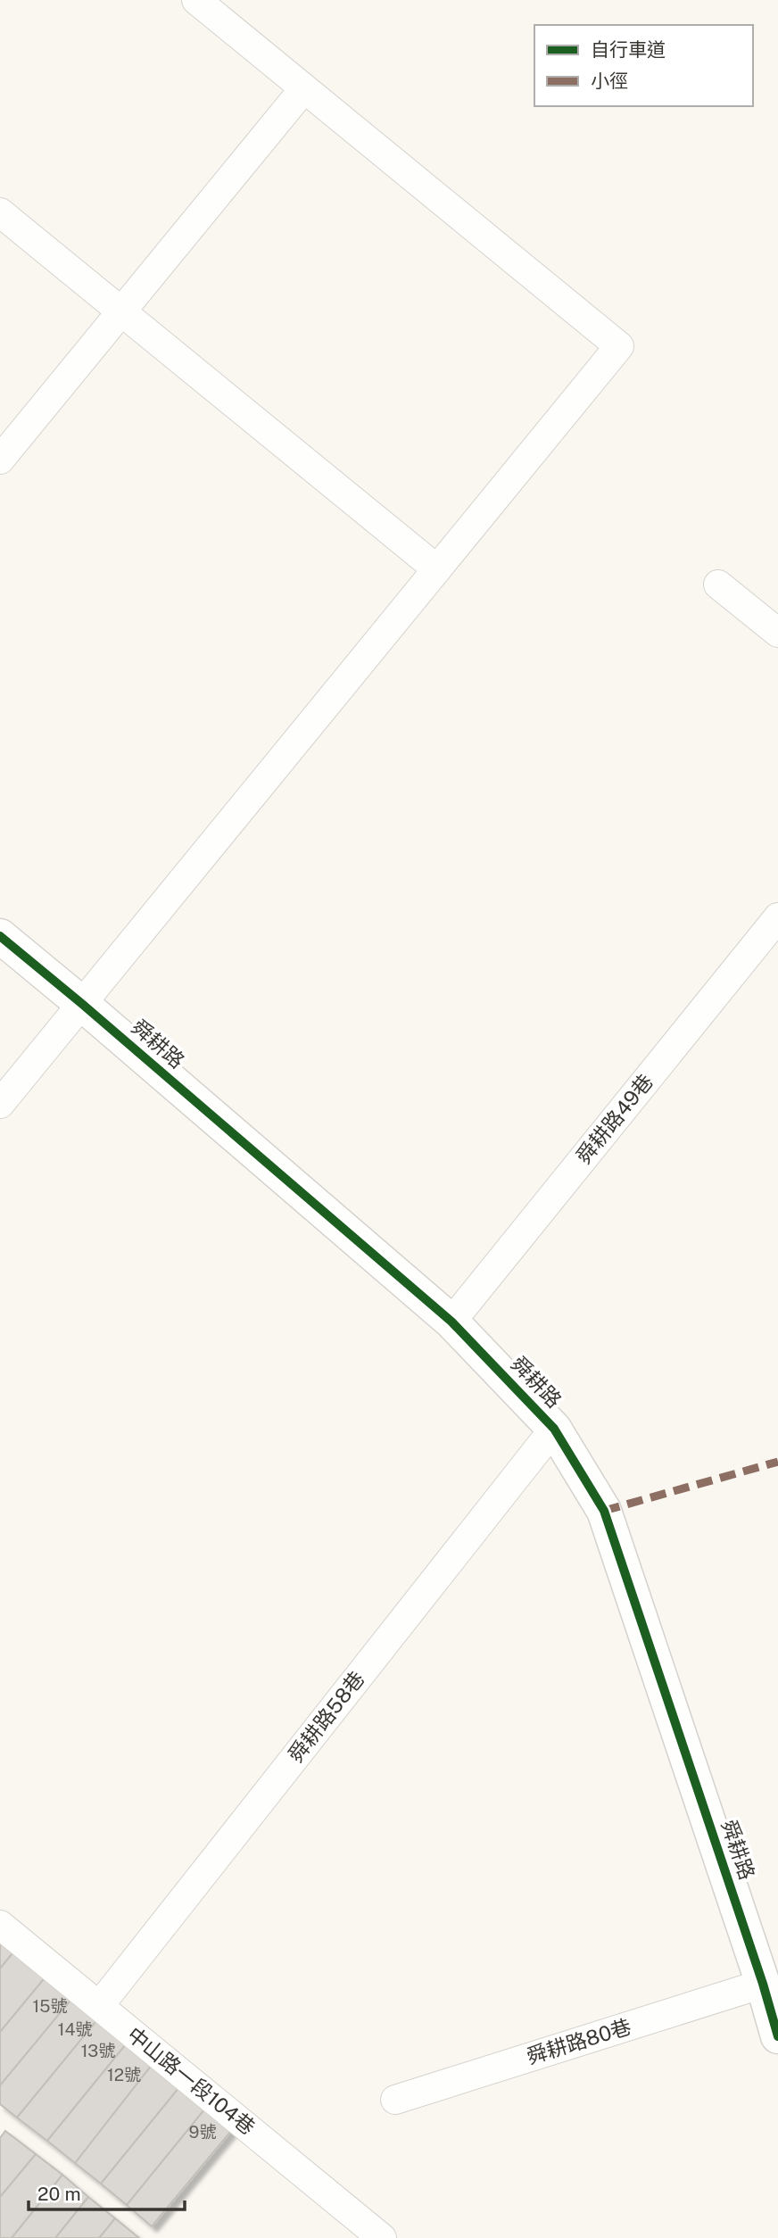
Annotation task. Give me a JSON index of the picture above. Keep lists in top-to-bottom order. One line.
{"streets":{"street":["舜耕路"],"lane":["舜耕路49巷","舜耕路58巷","舜耕路80巷","中山路一段104巷"]},"crossings":[["舜耕路","舜耕路49巷"],["舜耕路","舜耕路58巷"],["舜耕路","舜耕路80巷"],["舜耕路58巷","中山路一段104巷"]],"house_numbers":["15號","14號","13號","12號","9號"],"legend":["自行車道","小徑"],"scale_bar":"20 m"}
